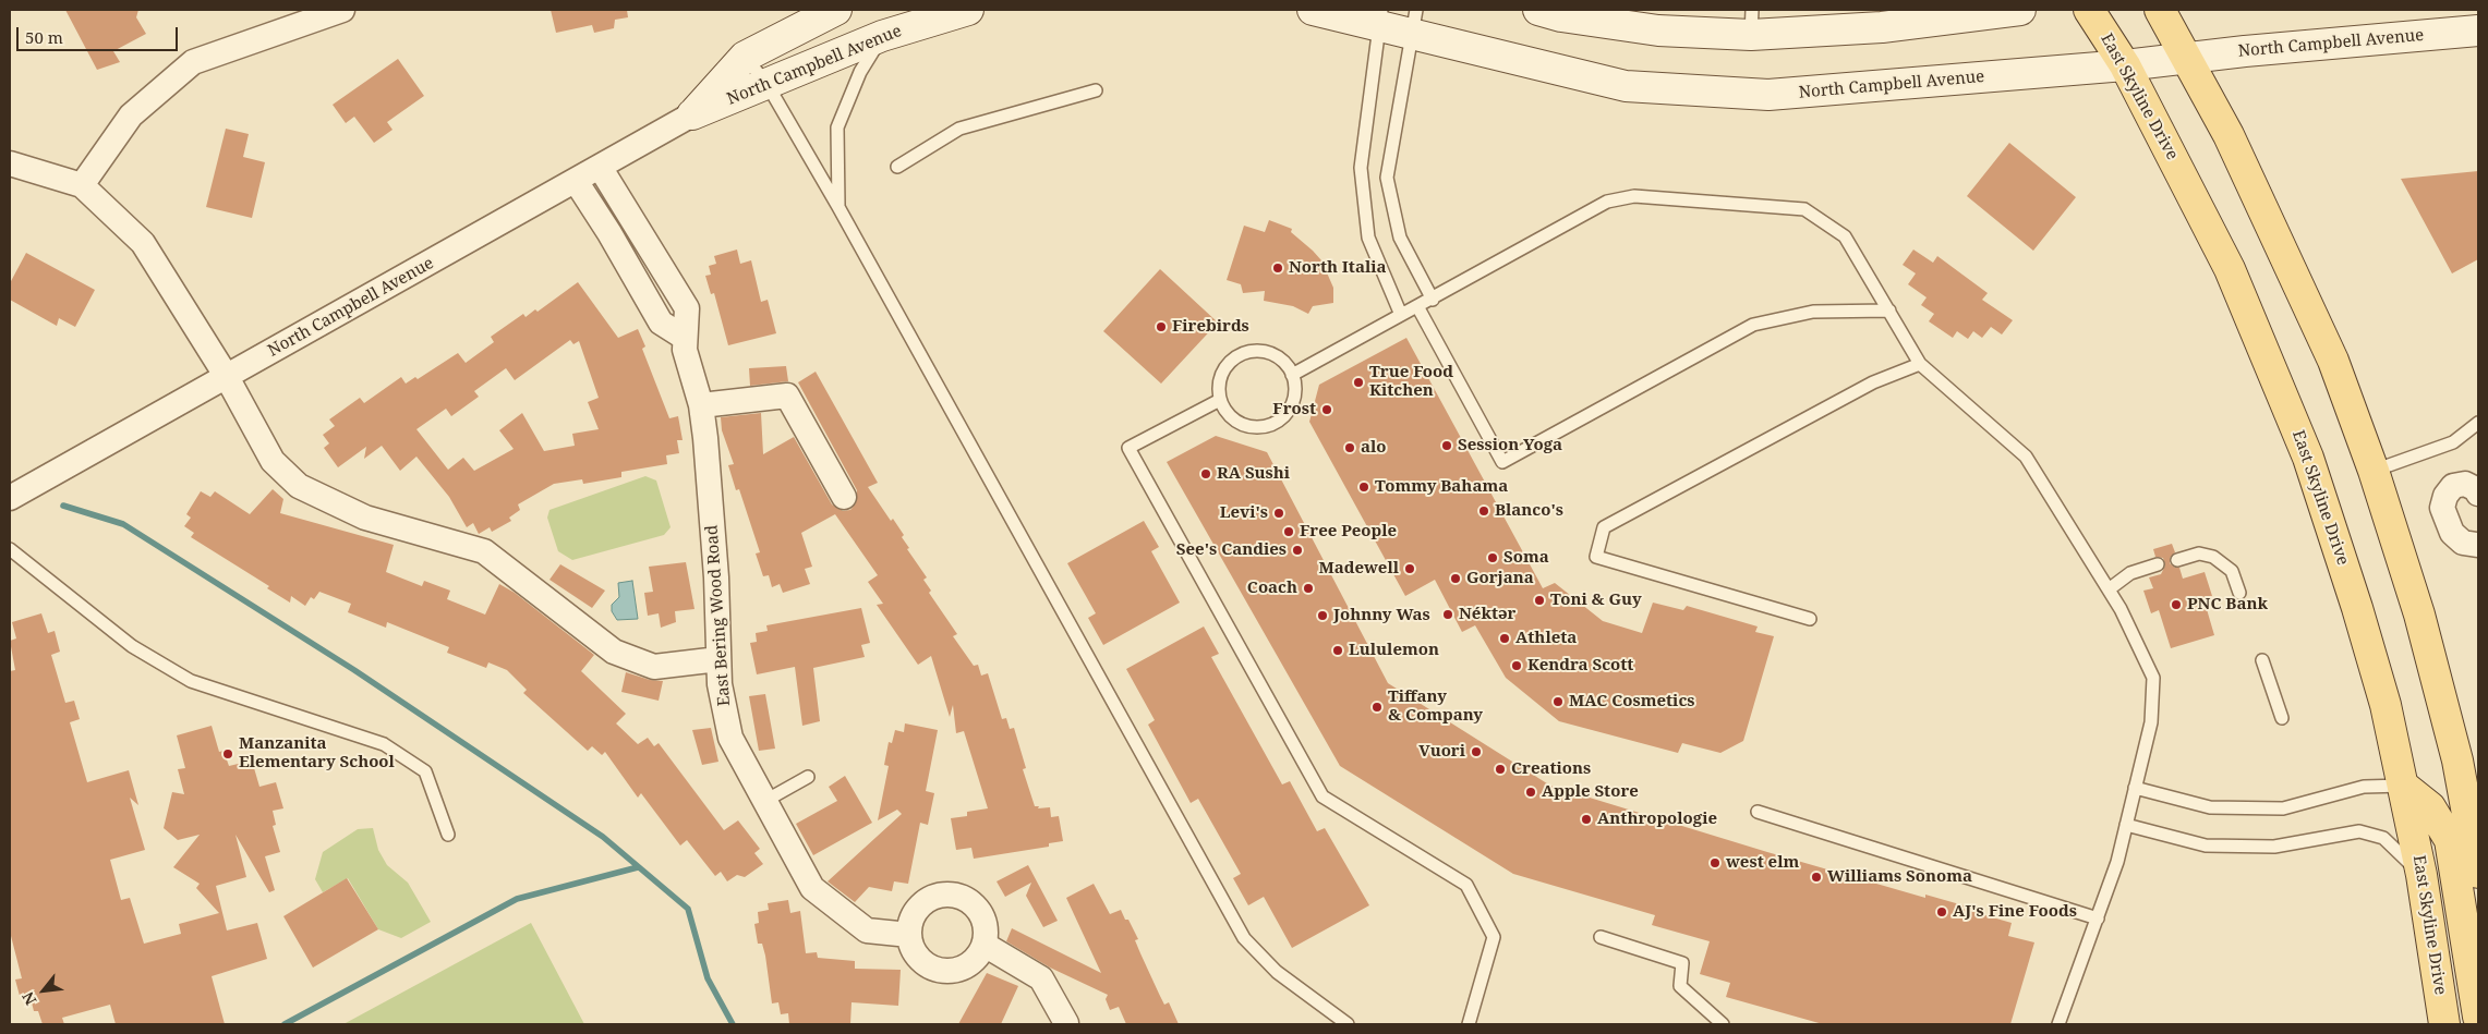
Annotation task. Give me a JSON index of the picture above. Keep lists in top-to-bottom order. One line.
{"streets":{"main road":["East Skyline Drive"],"street":["North Campbell Avenue","East Bering Wood Road"]},"crossings":[["North Campbell Avenue","East Skyline Drive"]],"places":["North Italia","Firebirds","True Food Kitchen","Frost","Session Yoga","alo","RA Sushi","Tommy Bahama","Blanco's","Levi's","Free People","See's Candies","Soma","Madewell","Gorjana","Coach","Toni & Guy","PNC Bank","Néktər","Johnny Was","Athleta","Lululemon","Kendra Scott","MAC Cosmetics","Tiffany & Company","Vuori","Manzanita Elementary School","Creations","Apple Store","Anthropologie","west elm","Williams Sonoma","AJ's Fine Foods"],"scale_bar":"50 m","north":"bottom left"}
